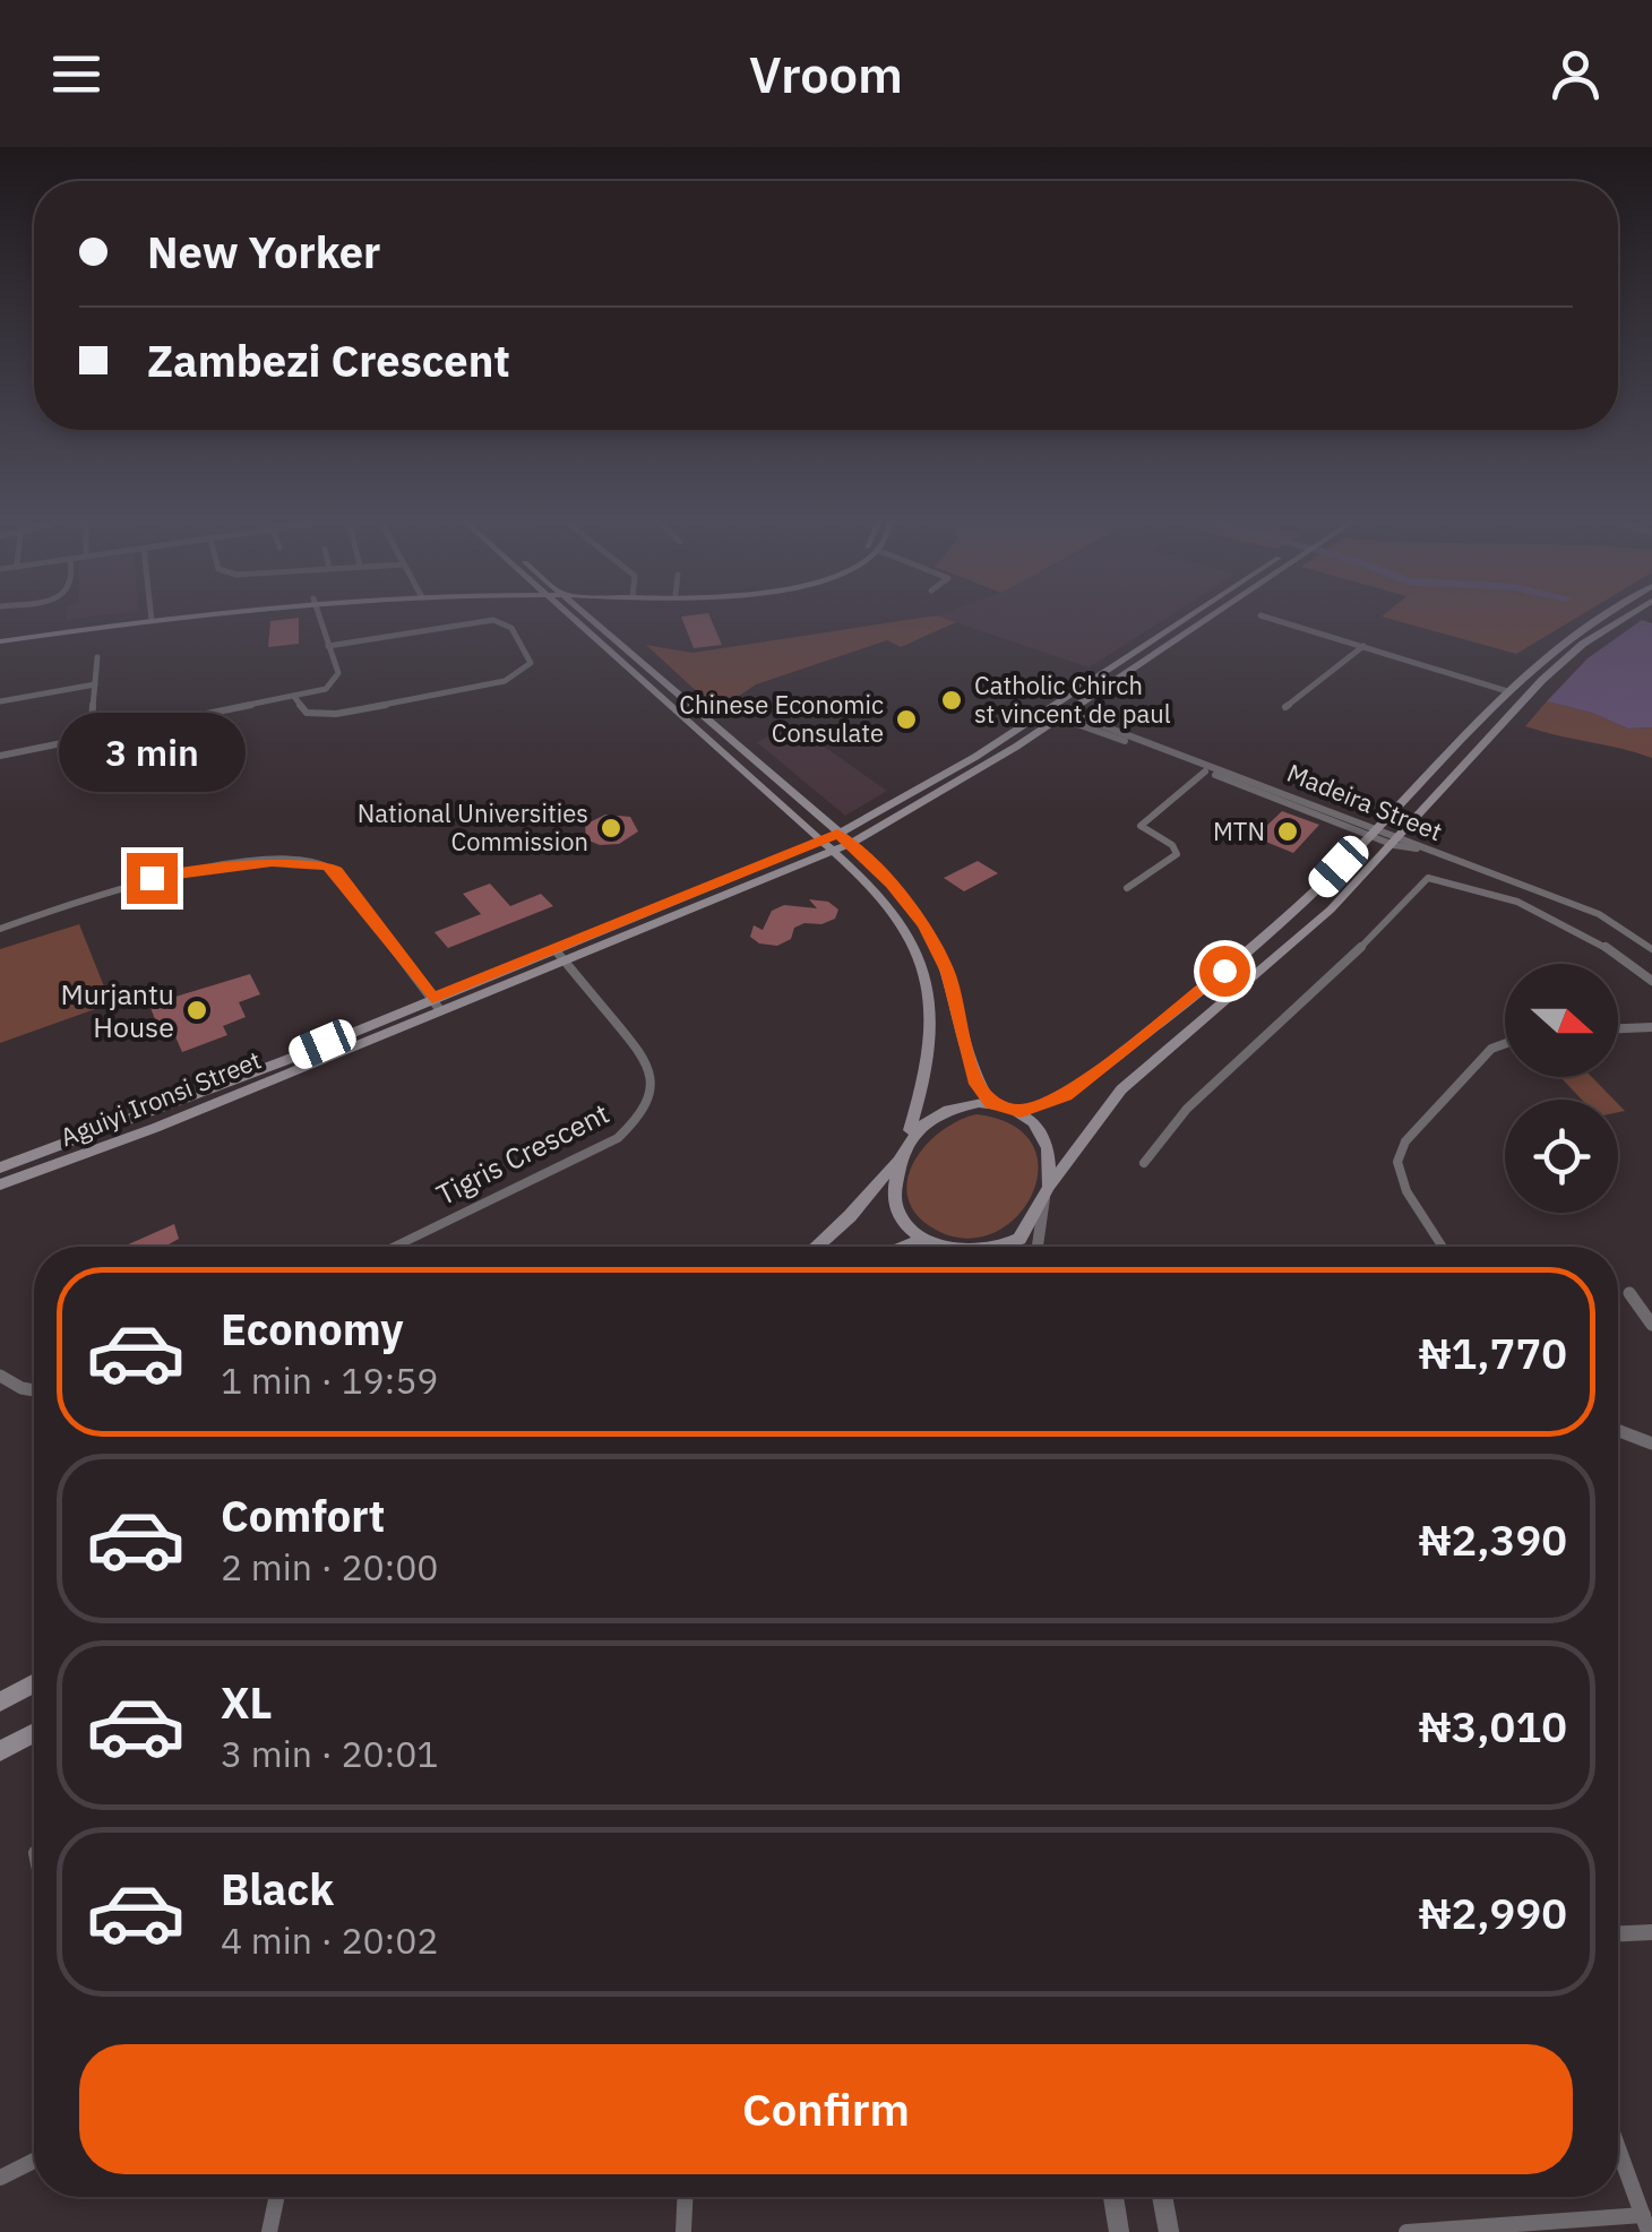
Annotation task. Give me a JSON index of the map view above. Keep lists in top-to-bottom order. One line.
{"streets":{"main road":["Aguiyi Ironsi Street"],"street":["Madeira Street","Tigris Crescent"]},"crossings":[["Madeira Street","Aguiyi Ironsi Street"],["Aguiyi Ironsi Street","Tigris Crescent"]],"places":["Catholic Chirch st vincent de paul","Chinese Economic Consulate","National Universities Commission","MTN","Murjantu House"],"north":"right","page":{"header":"Vroom","banner":["New Yorker","Zambezi Crescent"],"bubble":"3 min","list":[{"name":"Economy","note":"1 min · 19:59","value":"₦1,770"},{"name":"Comfort","note":"2 min · 20:00","value":"₦2,390"},{"name":"XL","note":"3 min · 20:01","value":"₦3,010"},{"name":"Black","note":"4 min · 20:02","value":"₦2,990"}],"buttons":"Confirm"}}
